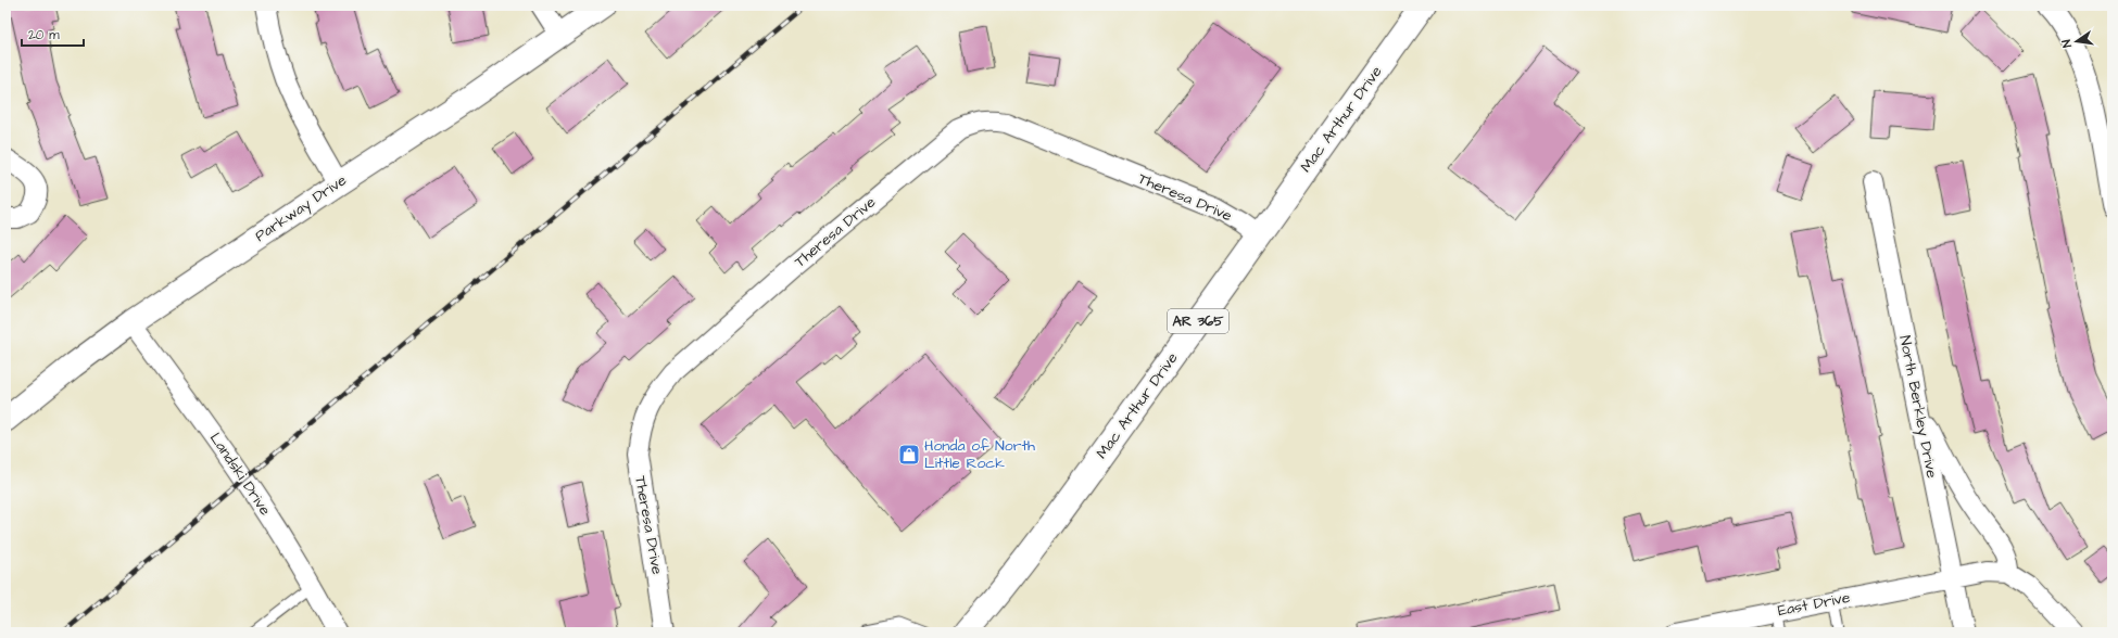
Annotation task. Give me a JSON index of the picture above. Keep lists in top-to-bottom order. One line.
{"streets":{"main road":["Mac Arthur Drive","Parkway Drive","AR 365"],"street":["Theresa Drive","North Berkley Drive","Landski Drive","East Drive"]},"crossings":[["Mac Arthur Drive","Theresa Drive"],["Parkway Drive","Landski Drive"],["North Berkley Drive","East Drive"]],"places":{"shop":["Honda of North Little Rock"]},"scale_bar":"20 m","north":"left"}
